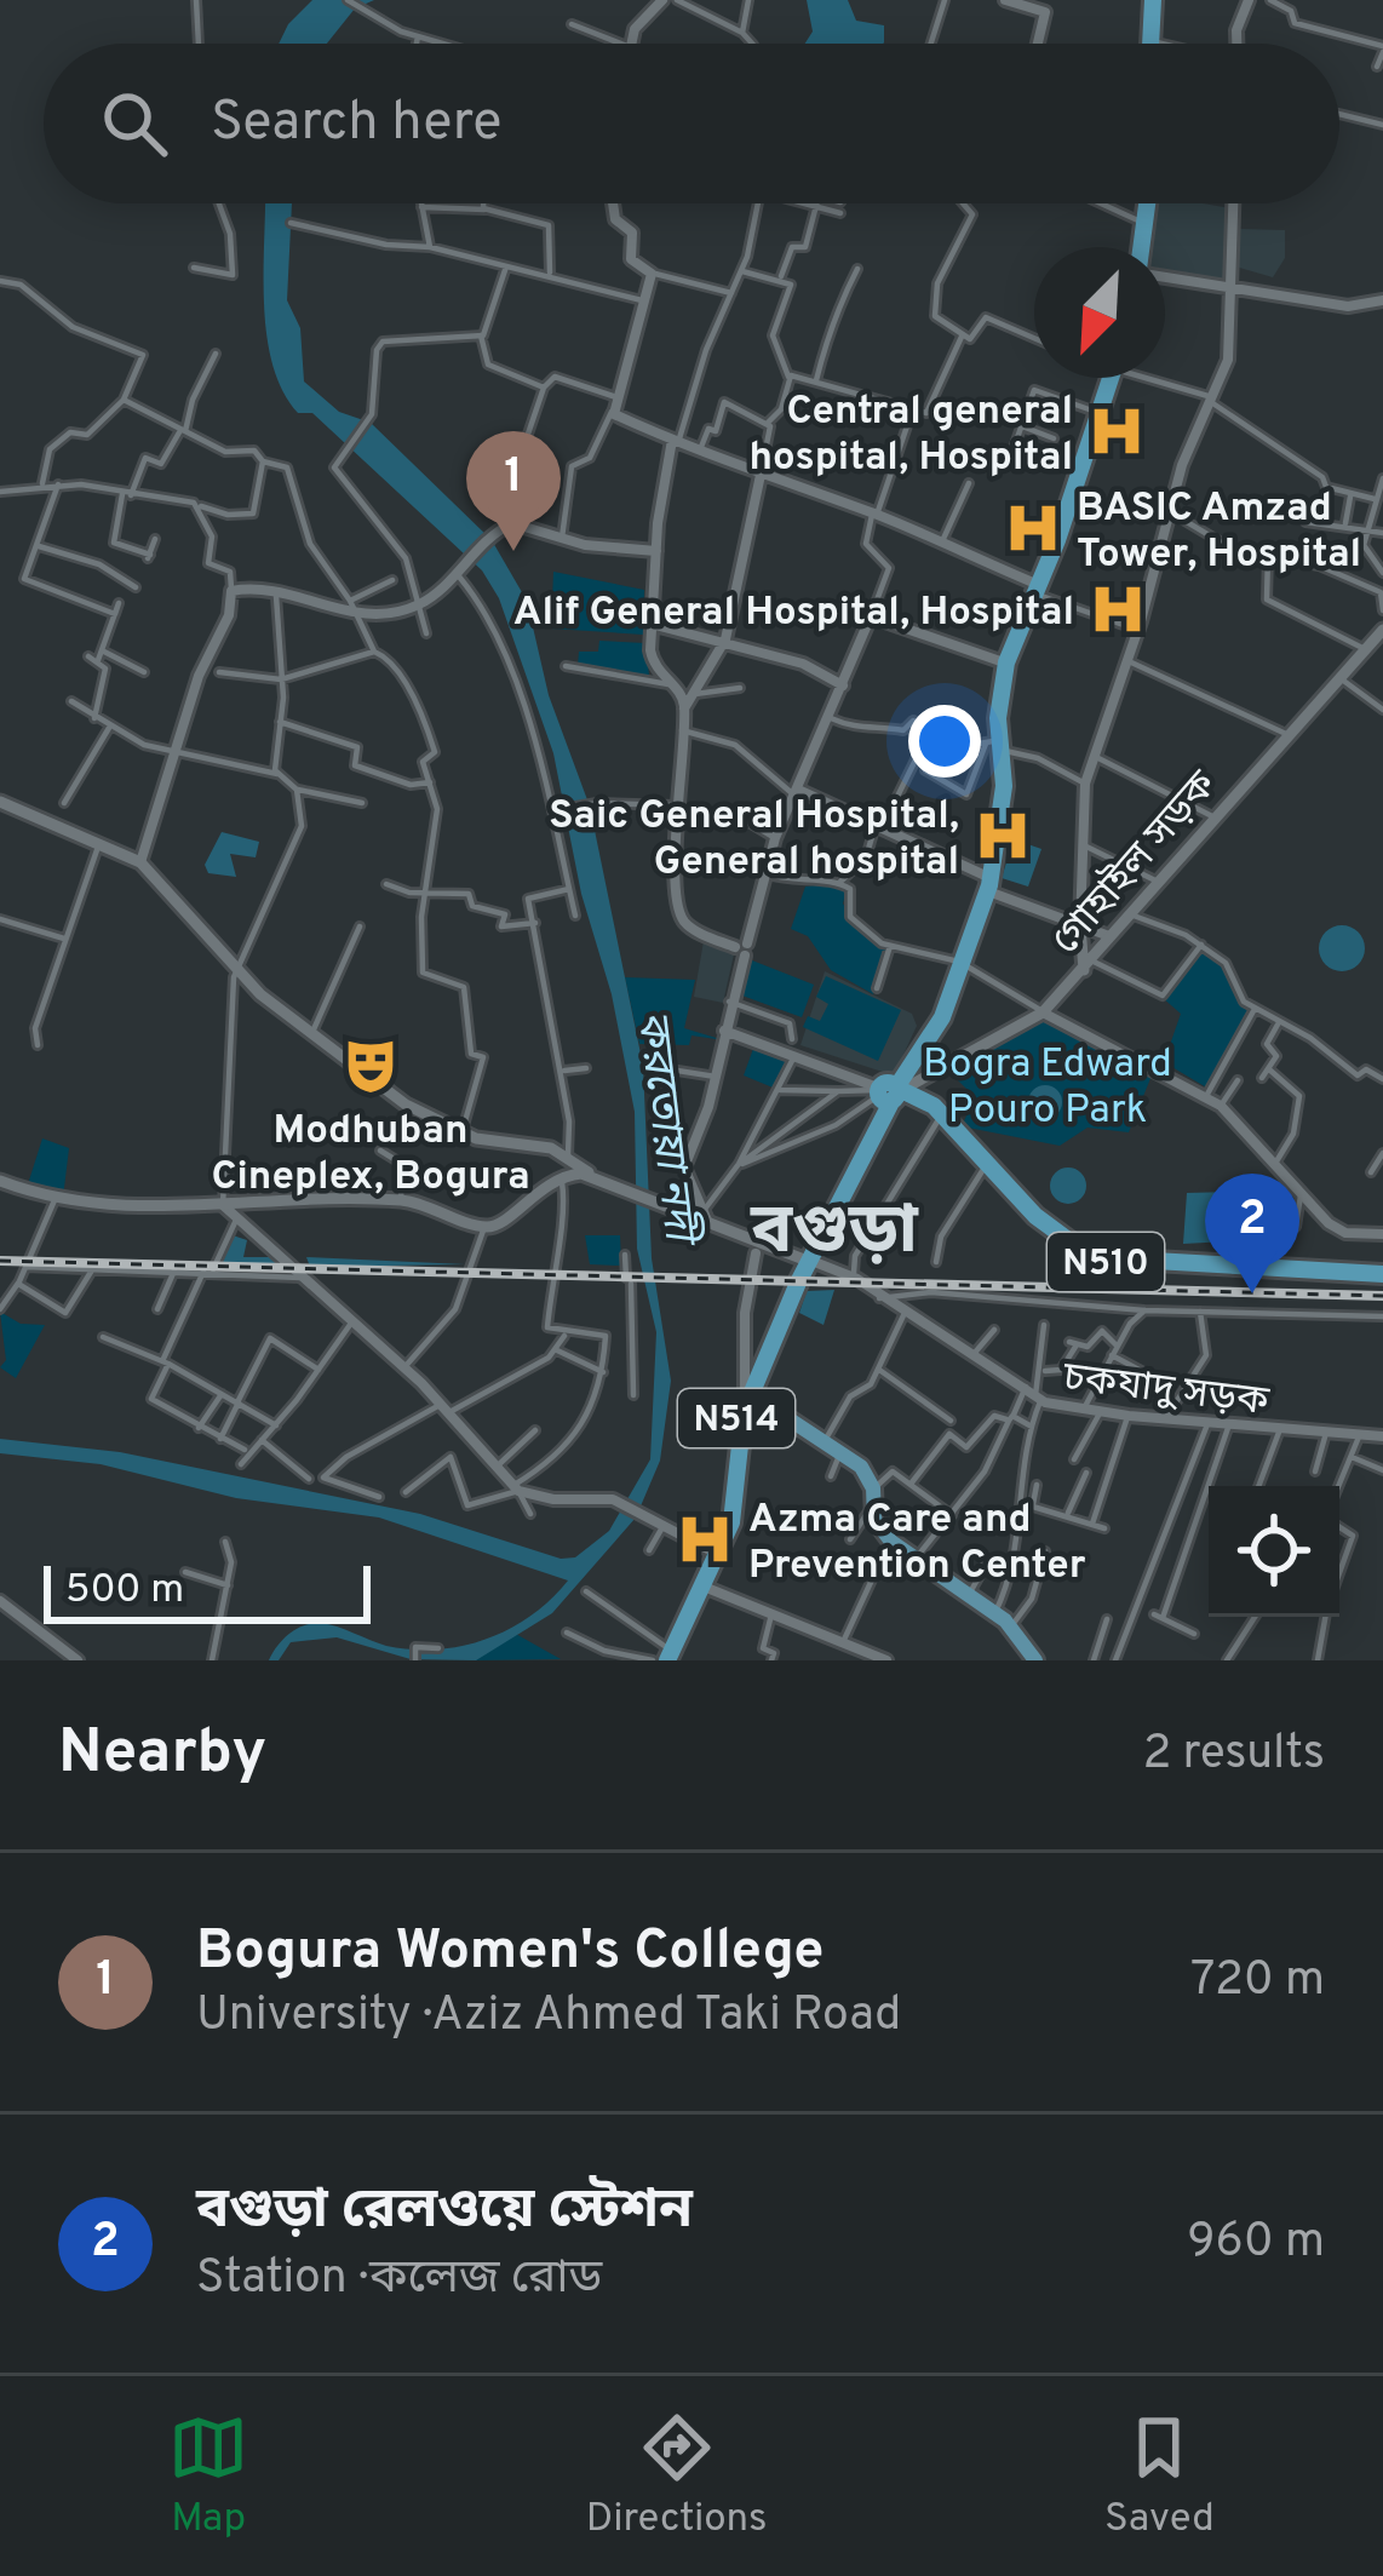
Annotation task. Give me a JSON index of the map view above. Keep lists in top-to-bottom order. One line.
{"streets":{"highway":["N510","N514"],"main road":["গোহাইল সড়ক"],"street":["চকযাদু সড়ক"]},"crossings":[["গোহাইল সড়ক","N510"],["চকযাদু সড়ক","N514"]],"districts":["বগুড়া"],"water":["করতোয়া নদী"],"parks":["Bogra Edward Pouro Park"],"places":{"hospital":["Central general hospital, Hospital","BASIC Amzad Tower, Hospital","Alif General Hospital, Hospital","Saic General Hospital, General hospital","Azma Care and Prevention Center"],"theatre":["Modhuban Cineplex, Bogura"]},"scale_bar":"500 m","north":"bottom left","page":{"search":"Search here","pins":["1","2"],"scale":"500 m","heading":["Nearby","2 results"],"list":[{"mark":"1","name":"Bogura Women's College","note":"University · Aziz Ahmed Taki Road","value":"720 m"},{"mark":"2","name":"বগুড়া রেলওয়ে স্টেশন","note":"Station · কলেজ রোড","value":"960 m"}],"nav":["Map","Directions","Saved"]}}
